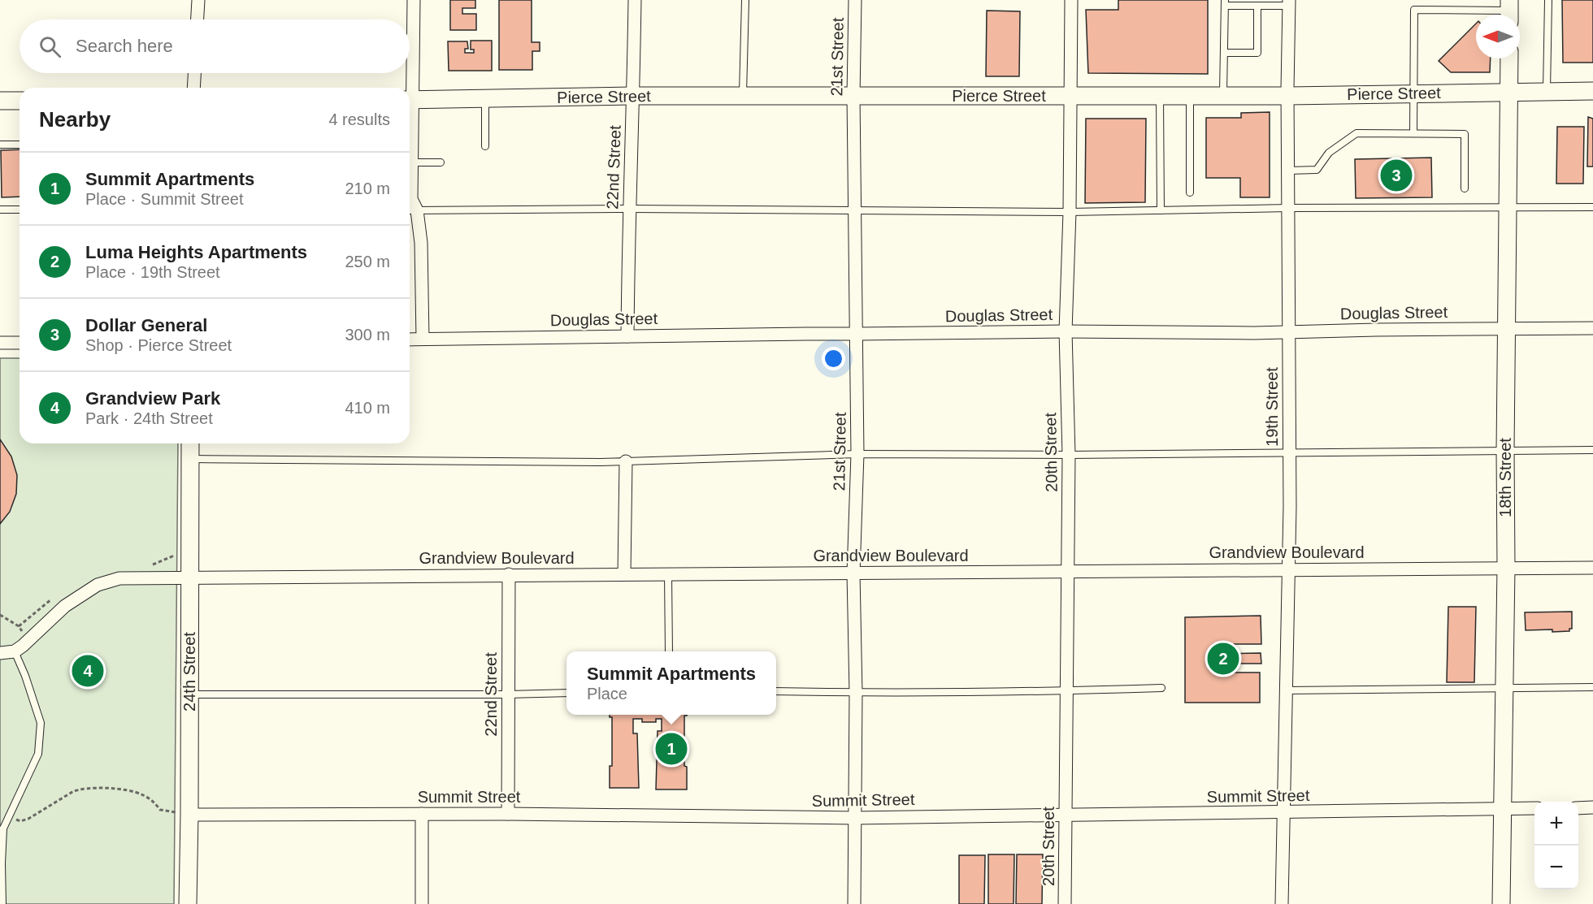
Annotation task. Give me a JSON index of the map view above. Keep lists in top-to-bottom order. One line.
{"streets":{"main road":["Pierce Street","18th Street","24th Street"],"street":["21st Street","22nd Street","Douglas Street","19th Street","20th Street","Grandview Boulevard","Summit Street"]},"crossings":[["21st Street","Pierce Street"],["21st Street","Douglas Street"],["21st Street","Grandview Boulevard"],["21st Street","Summit Street"],["Pierce Street","22nd Street"],["Pierce Street","19th Street"],["Pierce Street","20th Street"],["Pierce Street","18th Street"],["22nd Street","Douglas Street"],["22nd Street","Grandview Boulevard"],["22nd Street","Summit Street"],["Douglas Street","19th Street"],["Douglas Street","20th Street"],["Douglas Street","18th Street"],["19th Street","Grandview Boulevard"],["19th Street","Summit Street"],["20th Street","Grandview Boulevard"],["20th Street","Summit Street"],["18th Street","Grandview Boulevard"],["18th Street","Summit Street"],["Grandview Boulevard","24th Street"],["24th Street","Summit Street"]],"north":"left","page":{"search":"Search here","heading":["Nearby","4 results"],"list":[{"mark":"1","name":"Summit Apartments","note":"Place · Summit Street","value":"210 m"},{"mark":"2","name":"Luma Heights Apartments","note":"Place · 19th Street","value":"250 m"},{"mark":"3","name":"Dollar General","note":"Shop · Pierce Street","value":"300 m"},{"mark":"4","name":"Grandview Park","note":"Park · 24th Street","value":"410 m"}],"pins":["3","2","4","1"],"popup":["Summit Apartments","Place"],"map_buttons":["+","−"]}}
